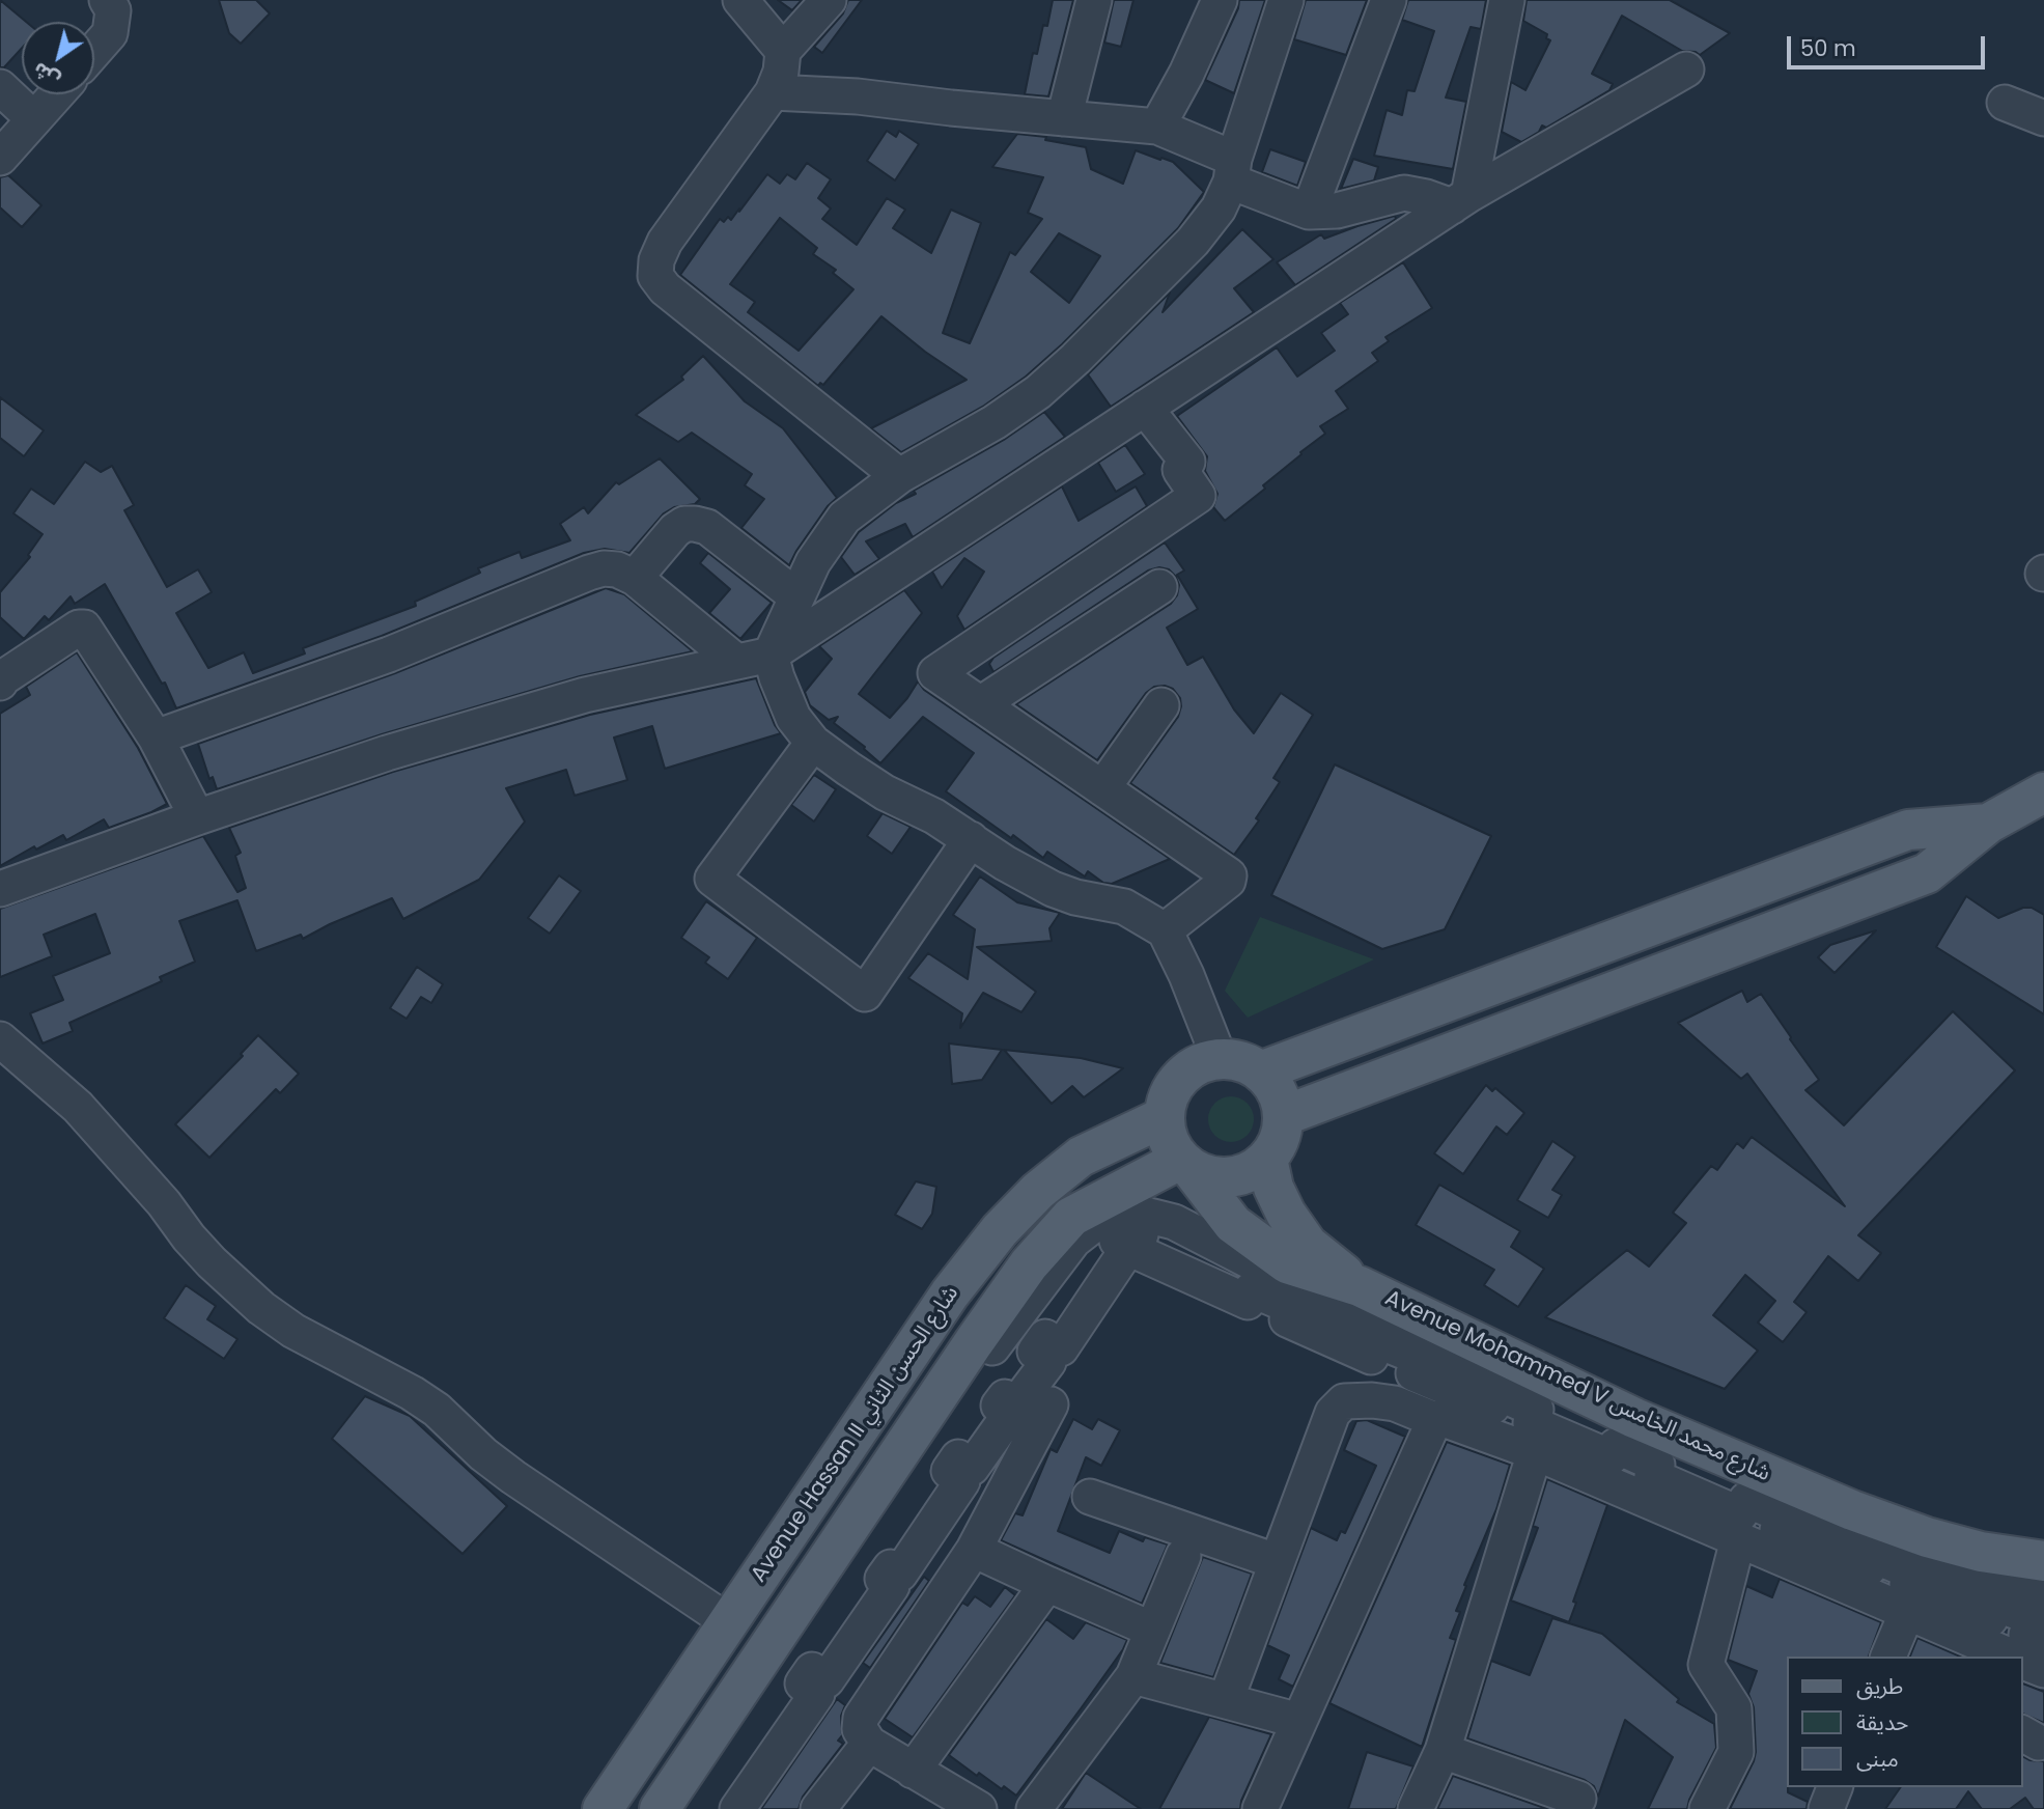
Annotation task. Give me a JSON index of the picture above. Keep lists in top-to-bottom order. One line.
{"streets":{"main road":["Avenue Mohammed V شارع محمد الخامس","Avenue Hassan II شارع الحسن الثاني"]},"crossings":[["Avenue Mohammed V شارع محمد الخامس","Avenue Hassan II شارع الحسن الثاني"]],"legend":["طريق","حديقة","مبنى"],"scale_bar":"50 m","north":"bottom left"}
